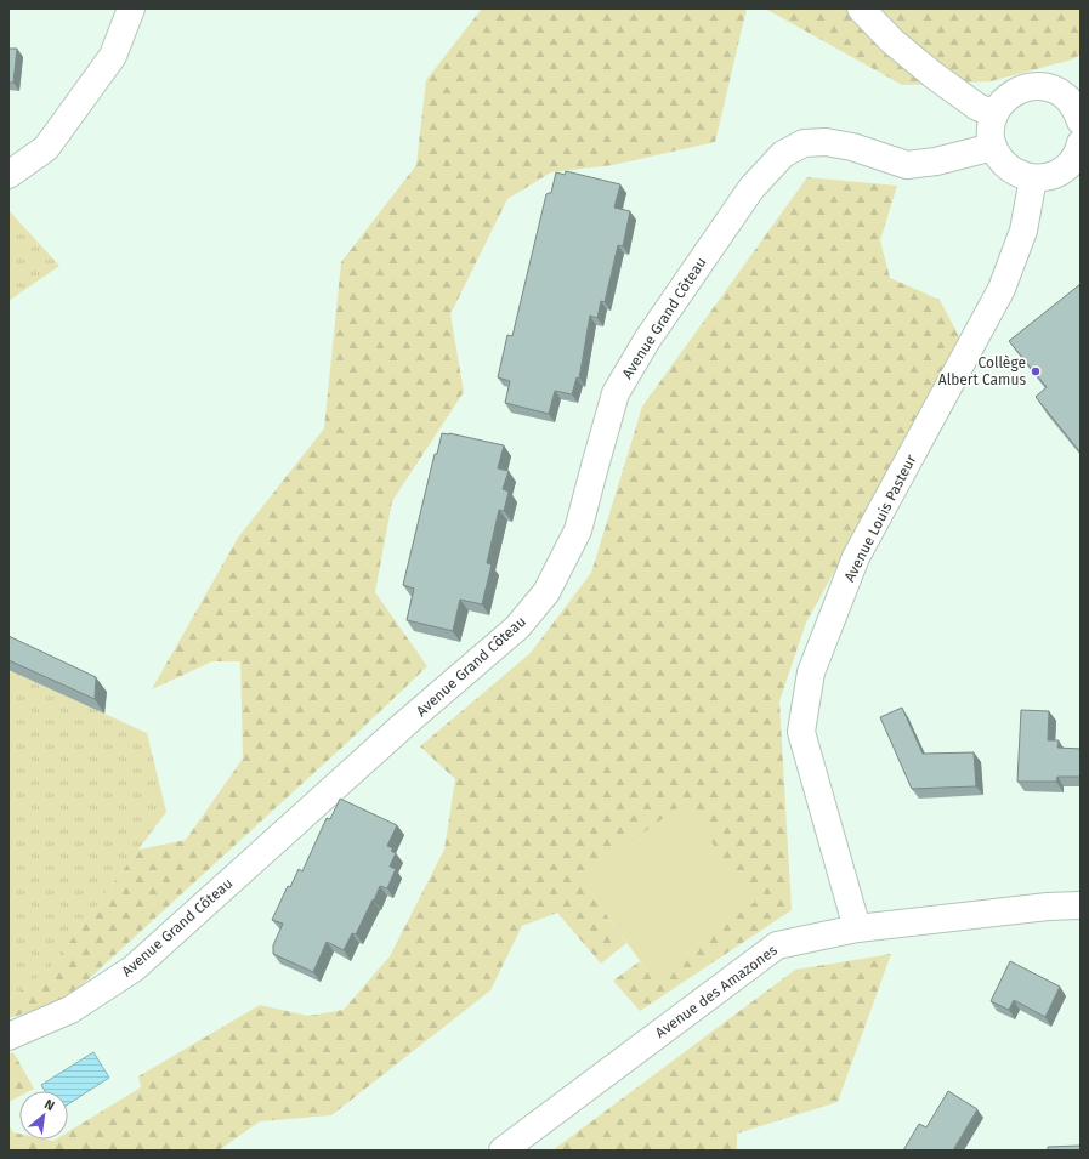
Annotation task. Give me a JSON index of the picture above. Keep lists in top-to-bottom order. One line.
{"streets":{"street":["Avenue Grand Côteau","Avenue Louis Pasteur","Avenue des Amazones"]},"crossings":[["Avenue Louis Pasteur","Avenue des Amazones"]],"places":["Collège Albert Camus"],"north":"top right"}
